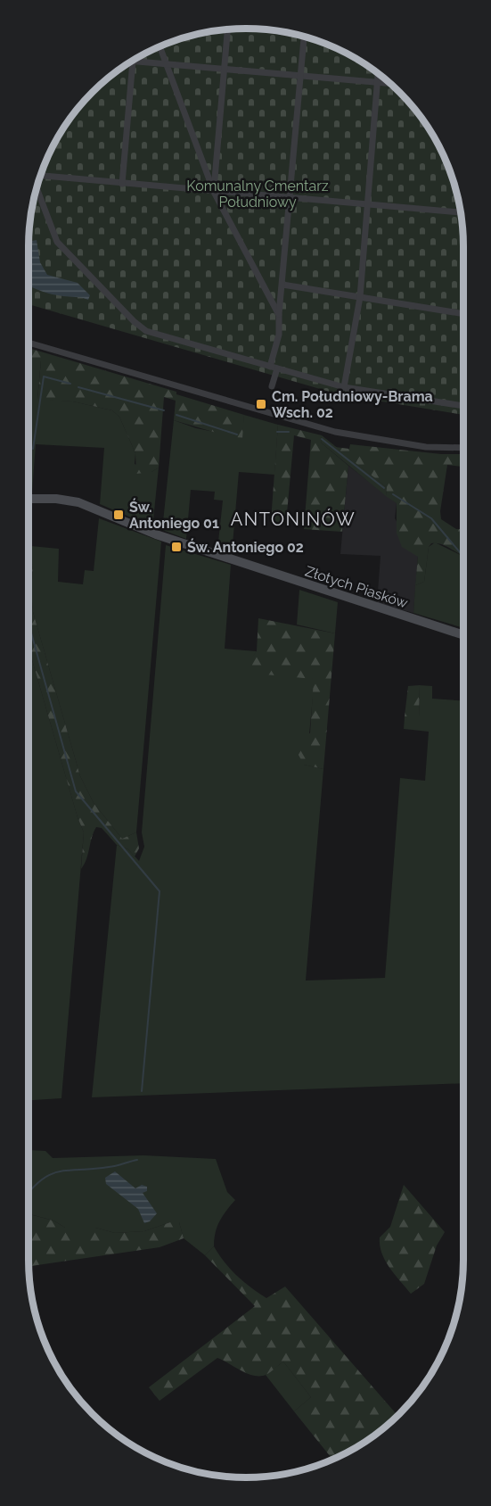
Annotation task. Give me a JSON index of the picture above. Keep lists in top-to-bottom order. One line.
{"streets":{"street":["Złotych Piasków"]},"districts":["ANTONINÓW"],"parks":["Komunalny Cmentarz Południowy"],"places":{"transit":["Cm. Południowy-Brama Wsch. 02","Św. Antoniego 01","Św. Antoniego 02"]}}
